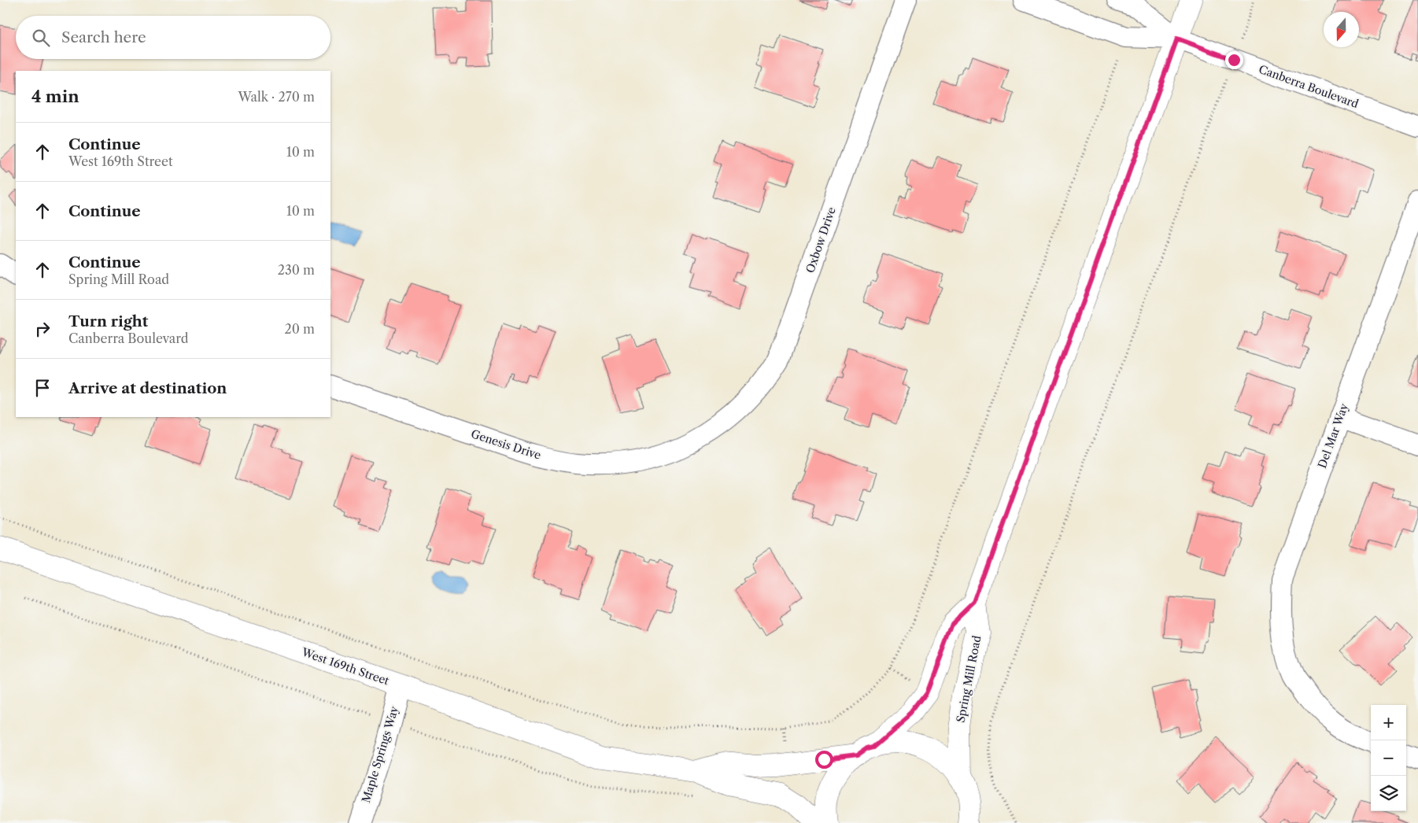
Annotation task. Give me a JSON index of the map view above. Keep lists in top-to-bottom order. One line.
{"streets":{"street":["Canberra Boulevard","Oxbow Drive","Del Mar Way","Genesis Drive","West 169th Street","Spring Mill Road","Maple Springs Way"]},"crossings":[["Canberra Boulevard","Spring Mill Road"],["Oxbow Drive","Genesis Drive"],["West 169th Street","Spring Mill Road"],["West 169th Street","Maple Springs Way"]],"north":"bottom","page":{"search":"Search here","heading":["4 min","Walk · 270 m"],"list":[["Continue","West 169th Street","10 m"],["Continue","10 m"],["Continue","Spring Mill Road","230 m"],["Turn right","Canberra Boulevard","20 m"],"Arrive at destination"],"map_buttons":["+","−"]}}
